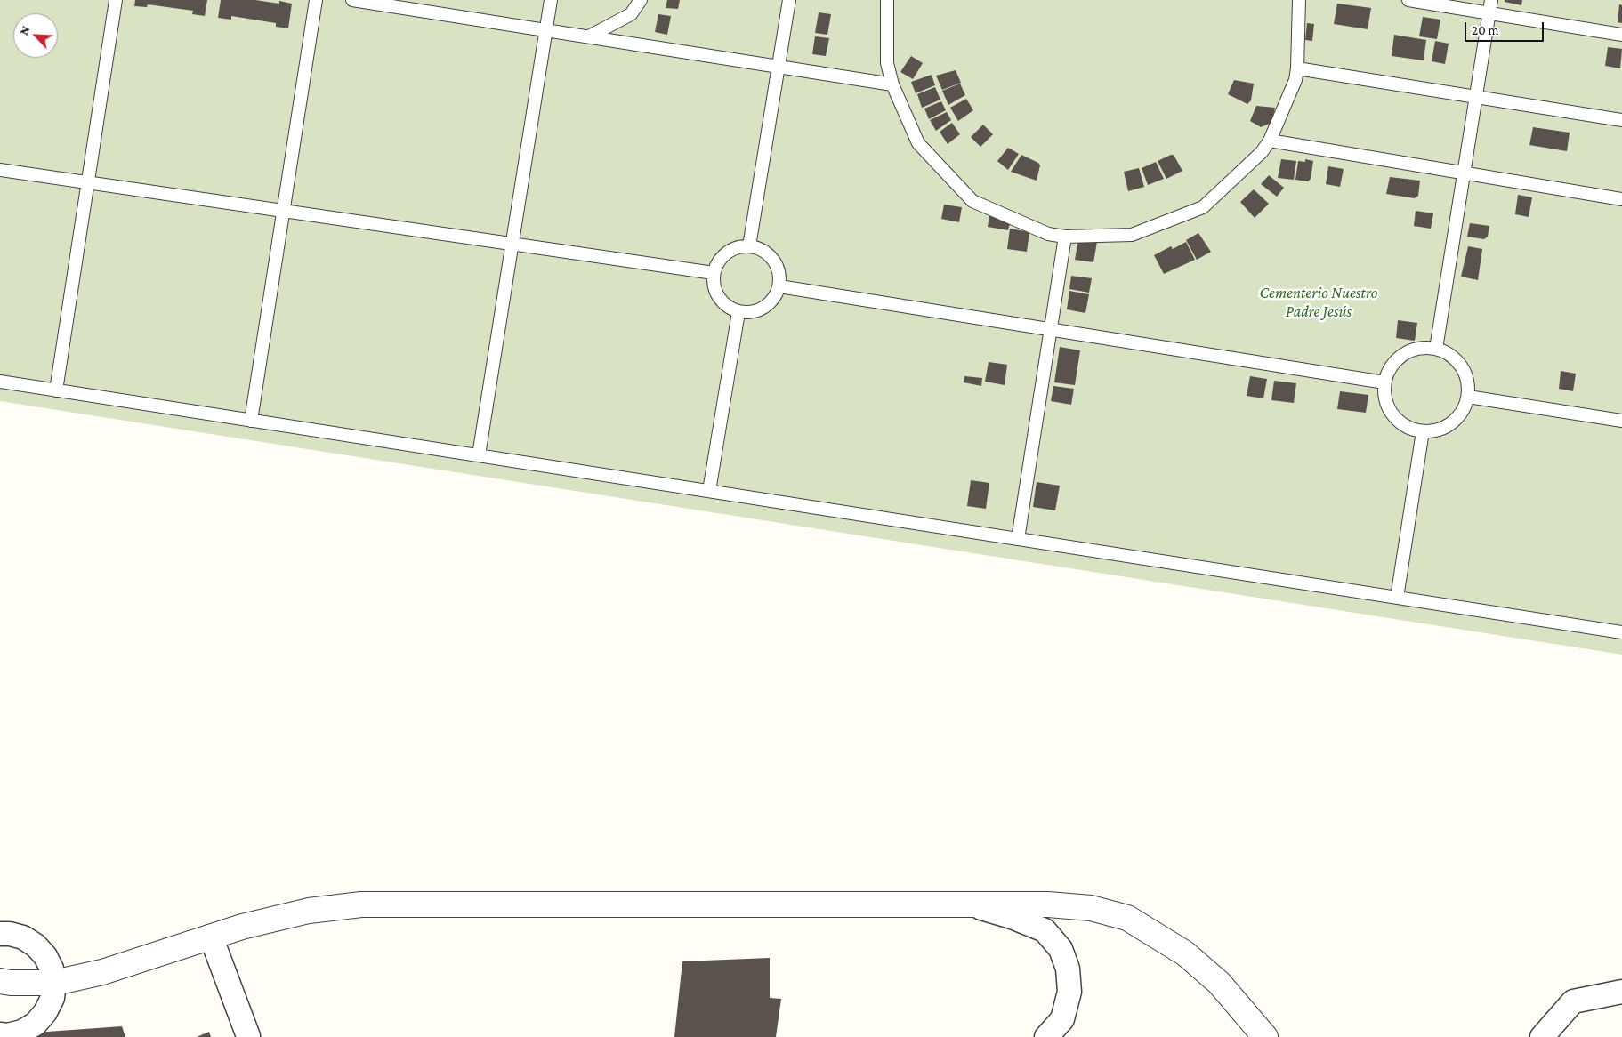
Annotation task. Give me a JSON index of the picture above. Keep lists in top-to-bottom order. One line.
{"parks":["Cementerio Nuestro Padre Jesús"],"scale_bar":"20 m","north":"top left"}
